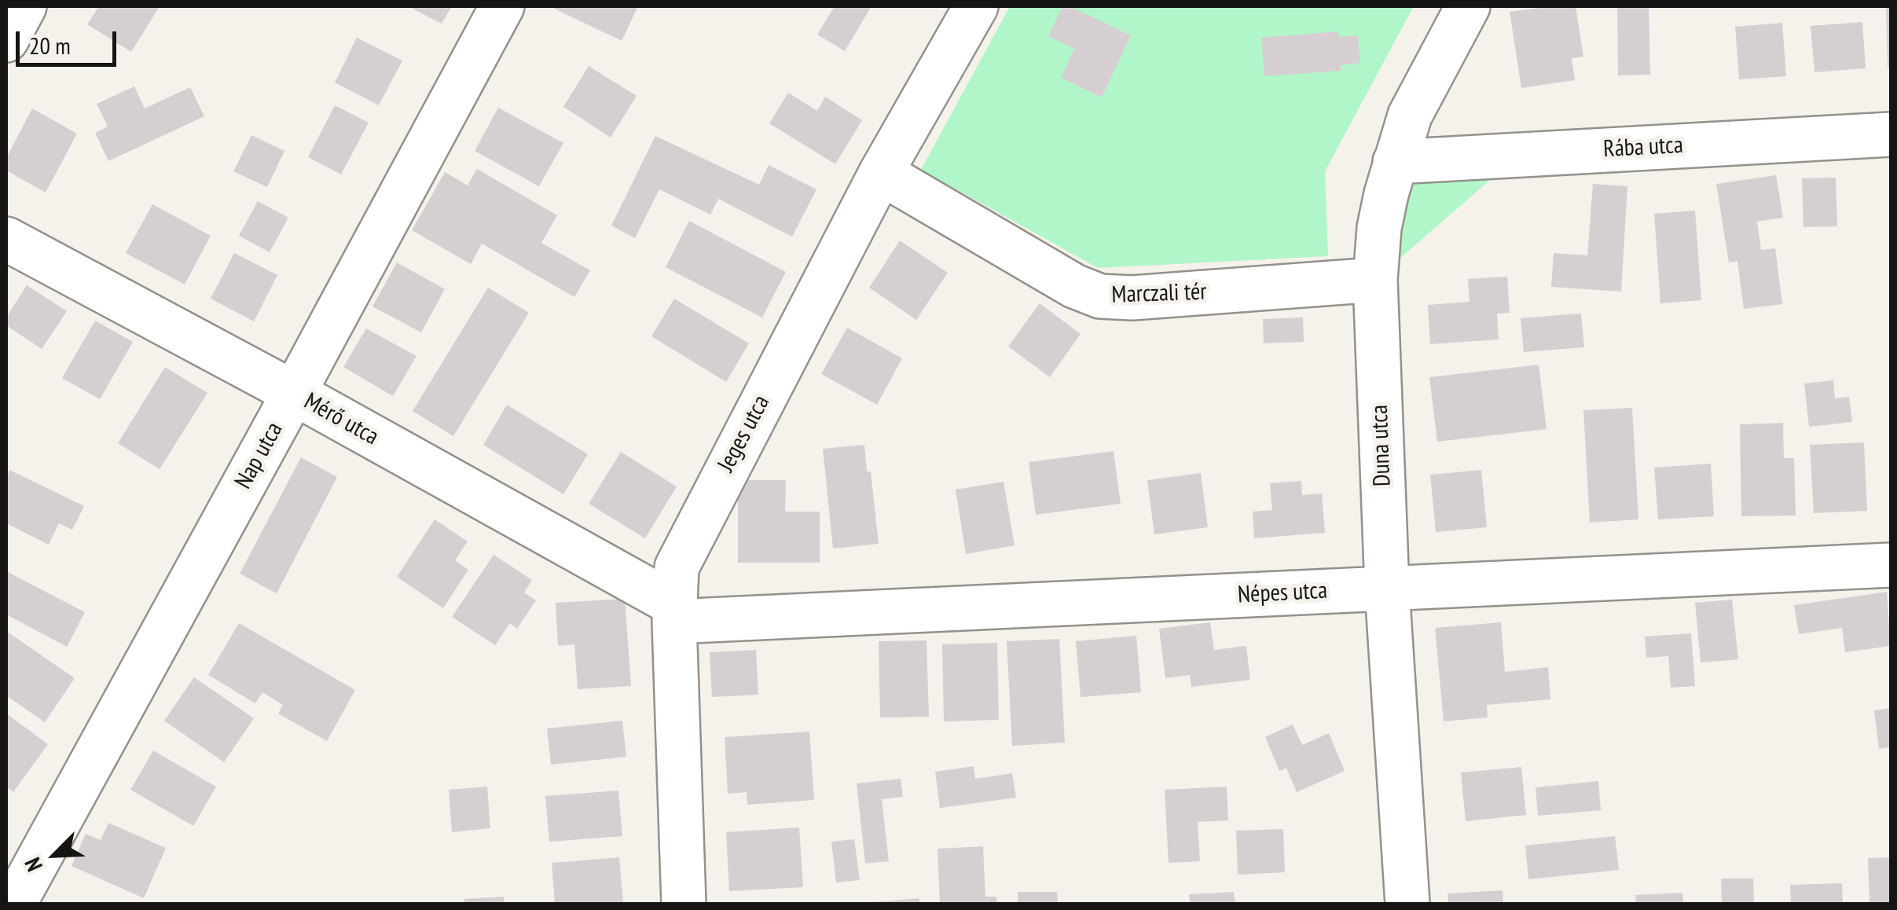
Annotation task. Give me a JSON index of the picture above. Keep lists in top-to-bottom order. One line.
{"streets":{"street":["Rába utca","Marczali tér","Mérő utca","Jeges utca","Duna utca","Nap utca","Népes utca"]},"crossings":[["Rába utca","Duna utca"],["Marczali tér","Jeges utca"],["Marczali tér","Duna utca"],["Mérő utca","Jeges utca"],["Mérő utca","Nap utca"],["Mérő utca","Népes utca"],["Jeges utca","Népes utca"],["Duna utca","Népes utca"]],"scale_bar":"20 m","north":"bottom left"}
